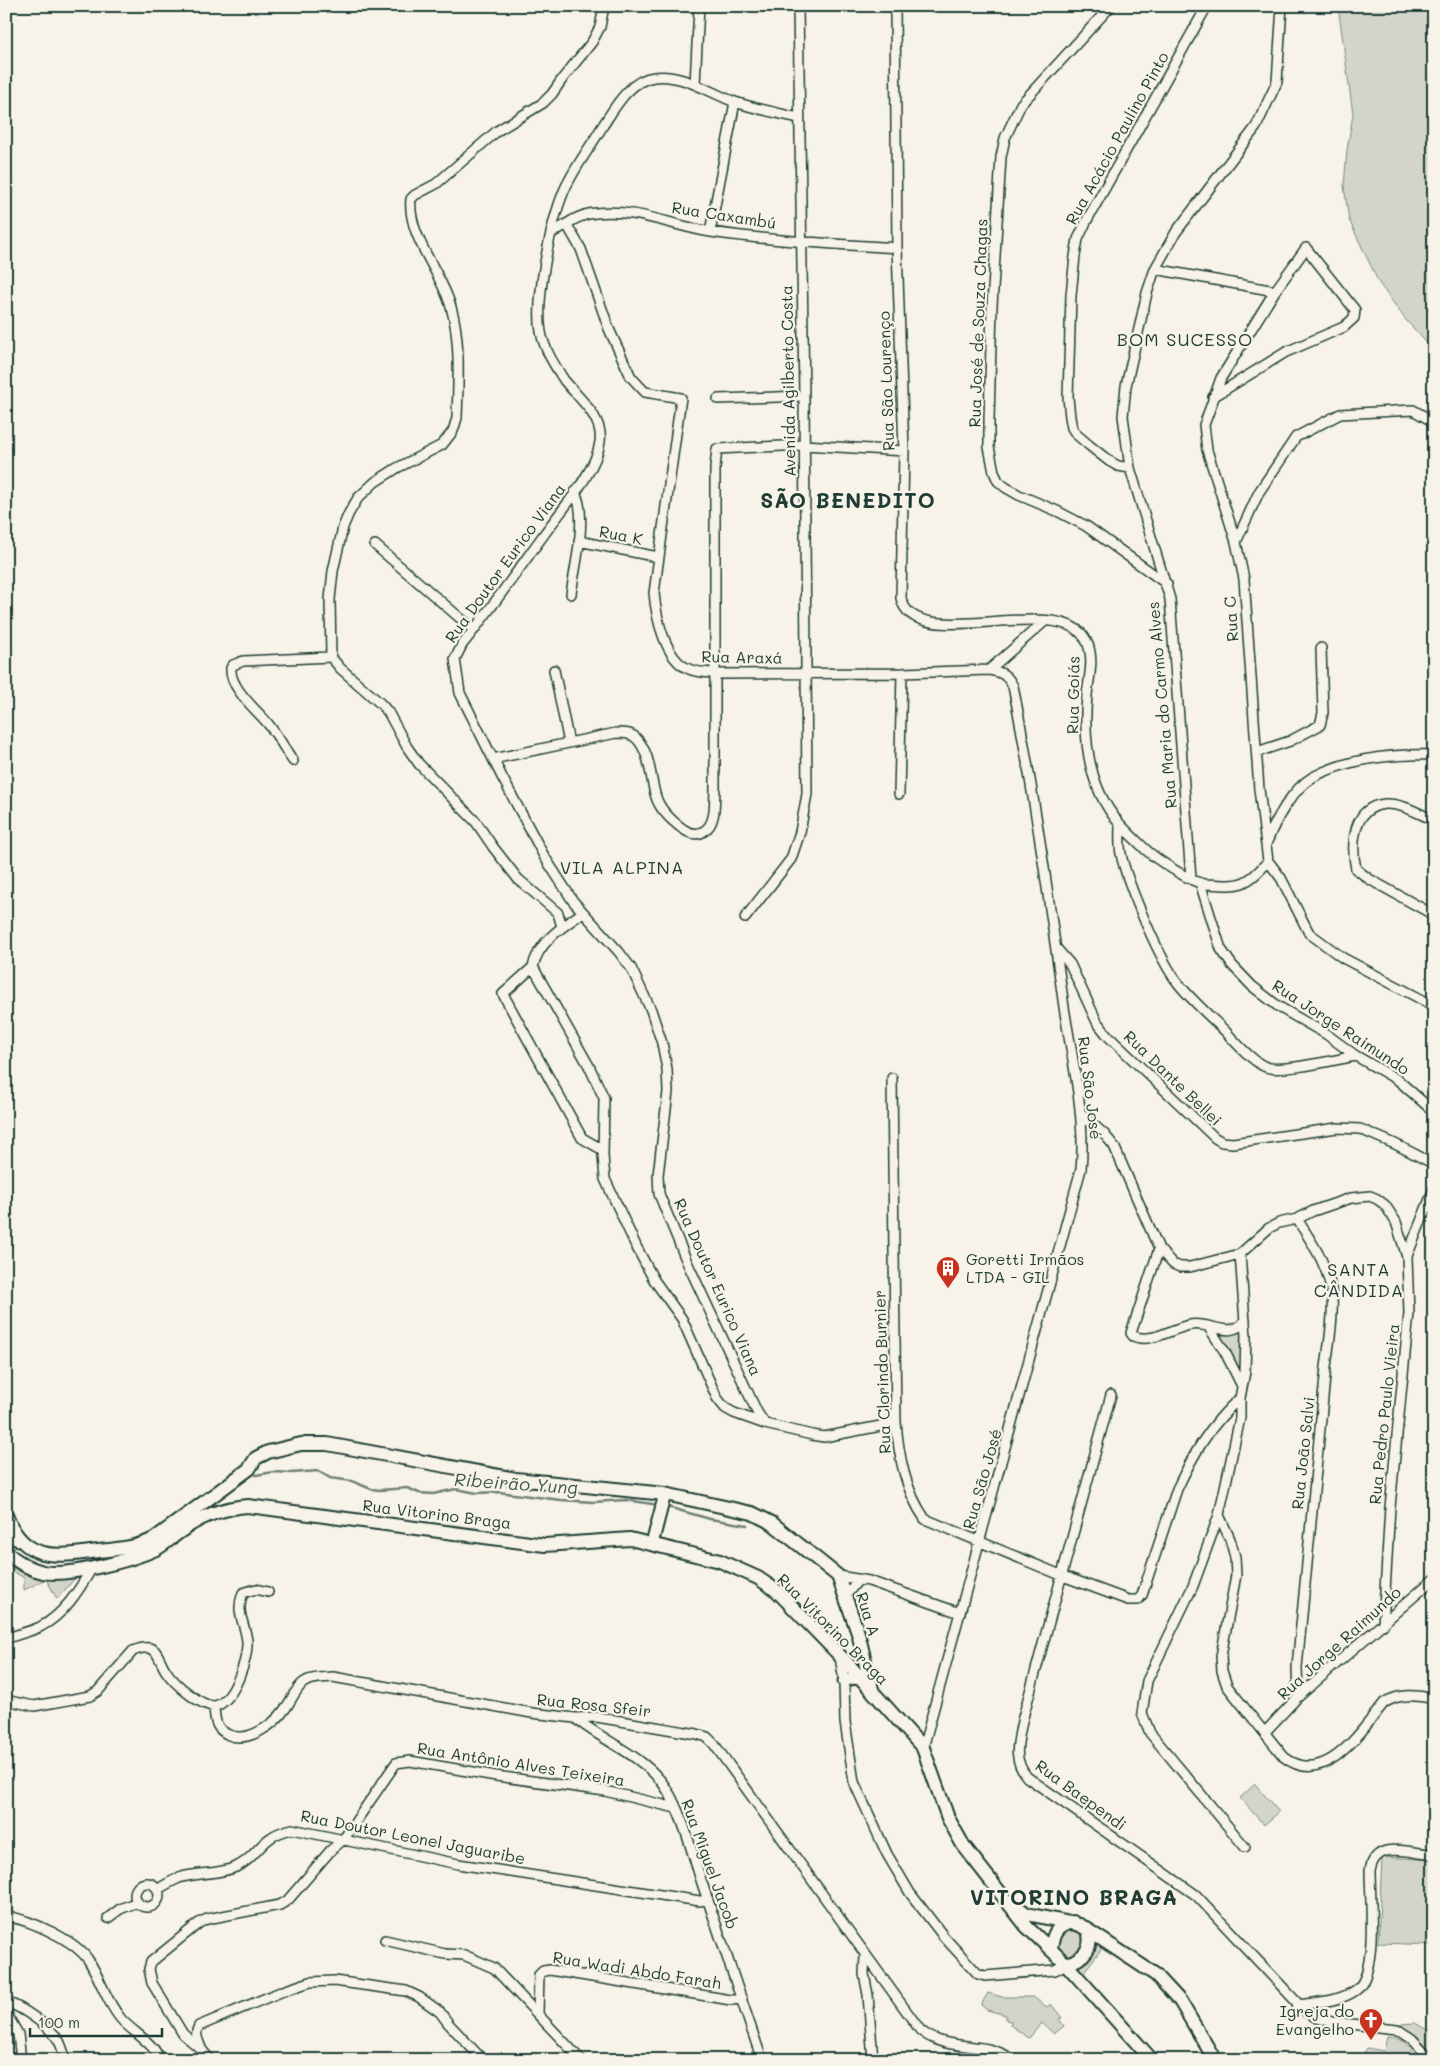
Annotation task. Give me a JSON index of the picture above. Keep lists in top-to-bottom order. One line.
{"streets":{"main road":["Rua Vitorino Braga","Rua A"],"street":["Rua Acácio Paulino Pinto","Rua Caxambú","Rua José de Souza Chagas","Avenida Agilberto Costa","Rua São Lourenço","Rua K","Rua Doutor Eurico Viana","Rua C","Rua Araxá","Rua Goiás","Rua Maria do Carmo Alves","Rua Jorge Raimundo","Rua Dante Bellei","Rua São José","Rua Clorindo Burnier","Rua Pedro Paulo Vieira","Rua João Salvi","Rua Rosa Sfeir","Rua Antônio Alves Teixeira","Rua Baependi","Rua Doutor Leonel Jaguaribe","Rua Miguel Jacob","Rua Wadi Abdo Farah"]},"crossings":[["Rua Acácio Paulino Pinto","Rua Maria do Carmo Alves"],["Rua Caxambú","Avenida Agilberto Costa"],["Rua Caxambú","Rua São Lourenço"],["Rua Caxambú","Rua Doutor Eurico Viana"],["Rua Caxambú","Rua Araxá"],["Rua José de Souza Chagas","Rua Maria do Carmo Alves"],["Avenida Agilberto Costa","Rua Doutor Eurico Viana"],["Avenida Agilberto Costa","Rua Araxá"],["Rua São Lourenço","Rua Goiás"],["Rua K","Rua Araxá"],["Rua Araxá","Rua São José"],["Rua Goiás","Rua Maria do Carmo Alves"],["Rua Goiás","Rua Jorge Raimundo"],["Rua Jorge Raimundo","Rua Pedro Paulo Vieira"],["Rua Jorge Raimundo","Rua João Salvi"],["Rua Dante Bellei","Rua São José"],["Rua São José","Rua Clorindo Burnier"],["Rua São José","Rua Pedro Paulo Vieira"],["Rua São José","Rua Vitorino Braga"],["Rua Clorindo Burnier","Rua Baependi"],["Rua Pedro Paulo Vieira","Rua João Salvi"],["Rua Vitorino Braga","Rua A"],["Rua Rosa Sfeir","Rua Miguel Jacob"],["Rua Antônio Alves Teixeira","Rua Doutor Leonel Jaguaribe"],["Rua Antônio Alves Teixeira","Rua Miguel Jacob"],["Rua Doutor Leonel Jaguaribe","Rua Miguel Jacob"],["Rua Miguel Jacob","Rua Wadi Abdo Farah"]],"districts":["BOM SUCESSO","SÃO BENEDITO","VILA ALPINA","SANTA CÂNDIDA","VITORINO BRAGA"],"water":["Ribeirão Yung"],"places":{"building":["Goretti Irmãos LTDA - GIL"],"church":["Igreja do Evangelho"]},"scale_bar":"100 m"}
